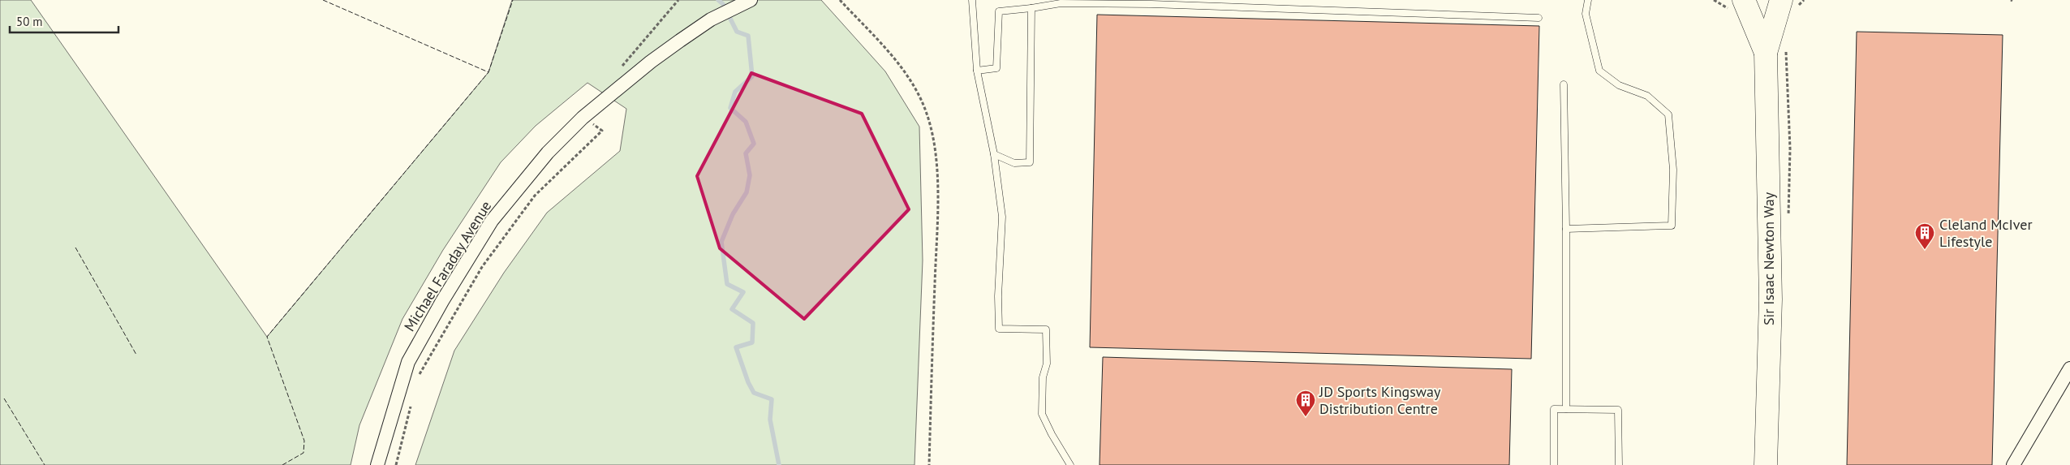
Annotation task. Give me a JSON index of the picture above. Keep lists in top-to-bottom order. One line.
{"streets":{"highway":["Sir Isaac Newton Way"],"street":["Michael Faraday Avenue"]},"places":{"building":["Cleland McIver Lifestyle","JD Sports Kingsway Distribution Centre"]},"scale_bar":"50 m"}
